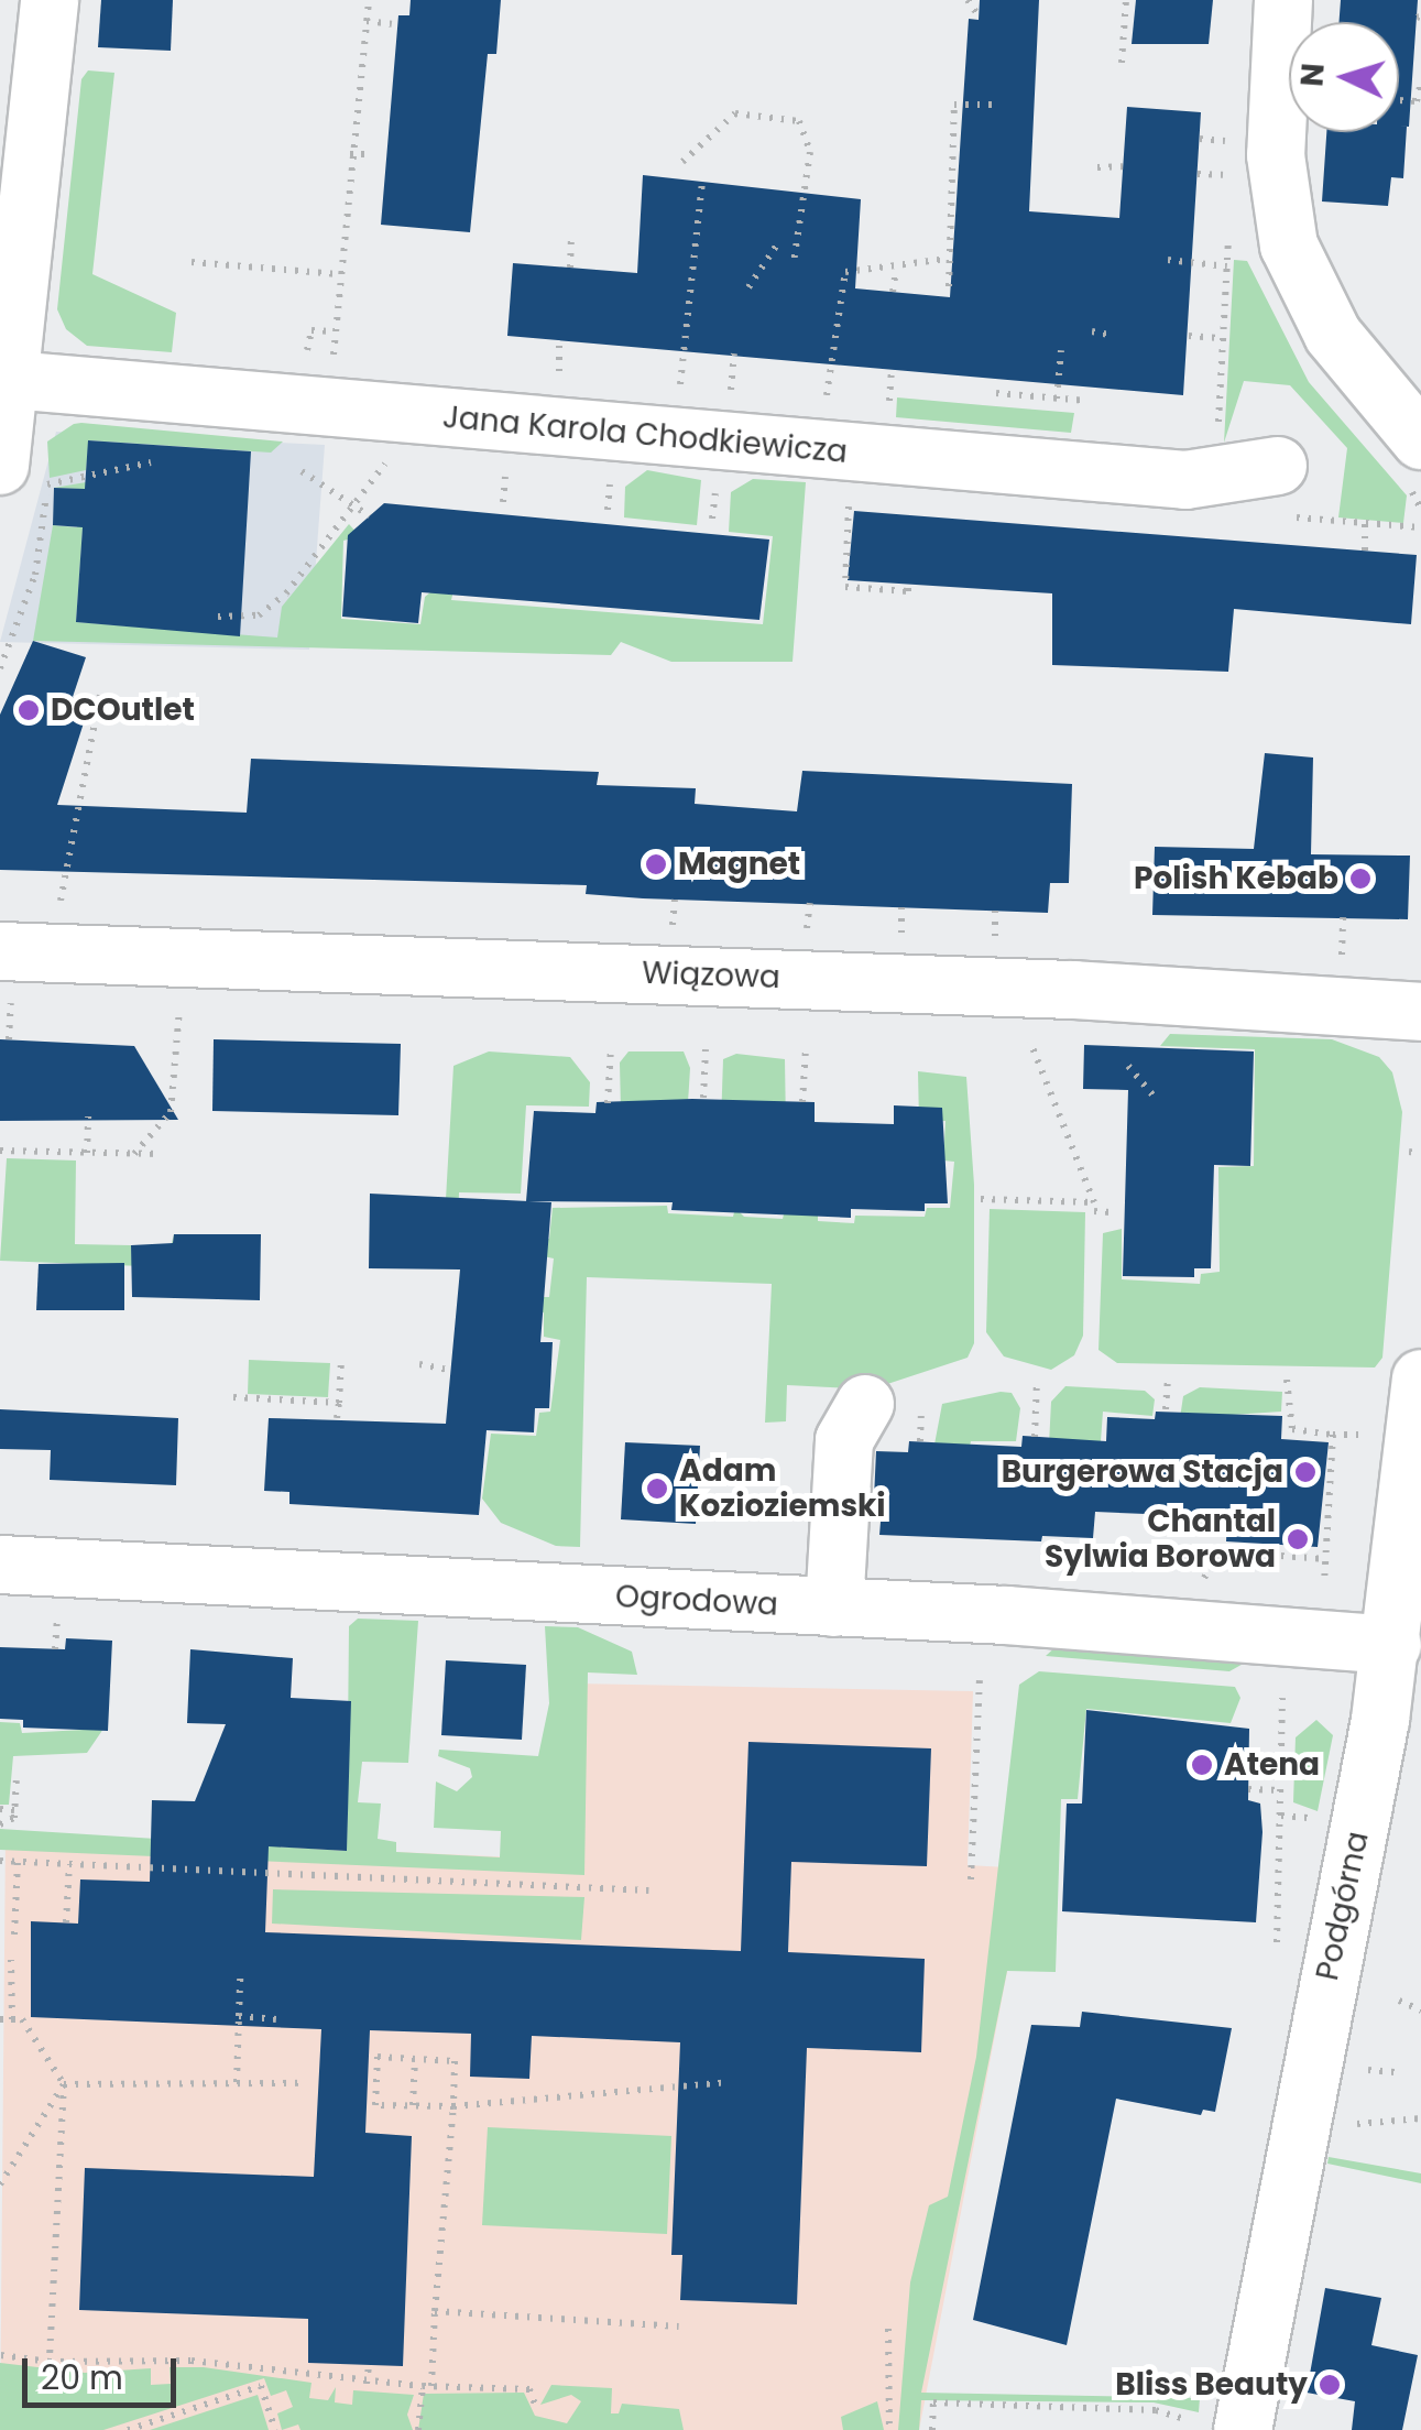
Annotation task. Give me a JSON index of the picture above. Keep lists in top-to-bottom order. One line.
{"streets":{"street":["Jana Karola Chodkiewicza","Wiązowa","Ogrodowa","Podgórna"]},"crossings":[["Ogrodowa","Podgórna"]],"places":["DCOutlet","Magnet","Polish Kebab","Burgerowa Stacja","Adam Kozioziemski","Chantal Sylwia Borowa","Atena","Bliss Beauty"],"scale_bar":"20 m","north":"left"}
